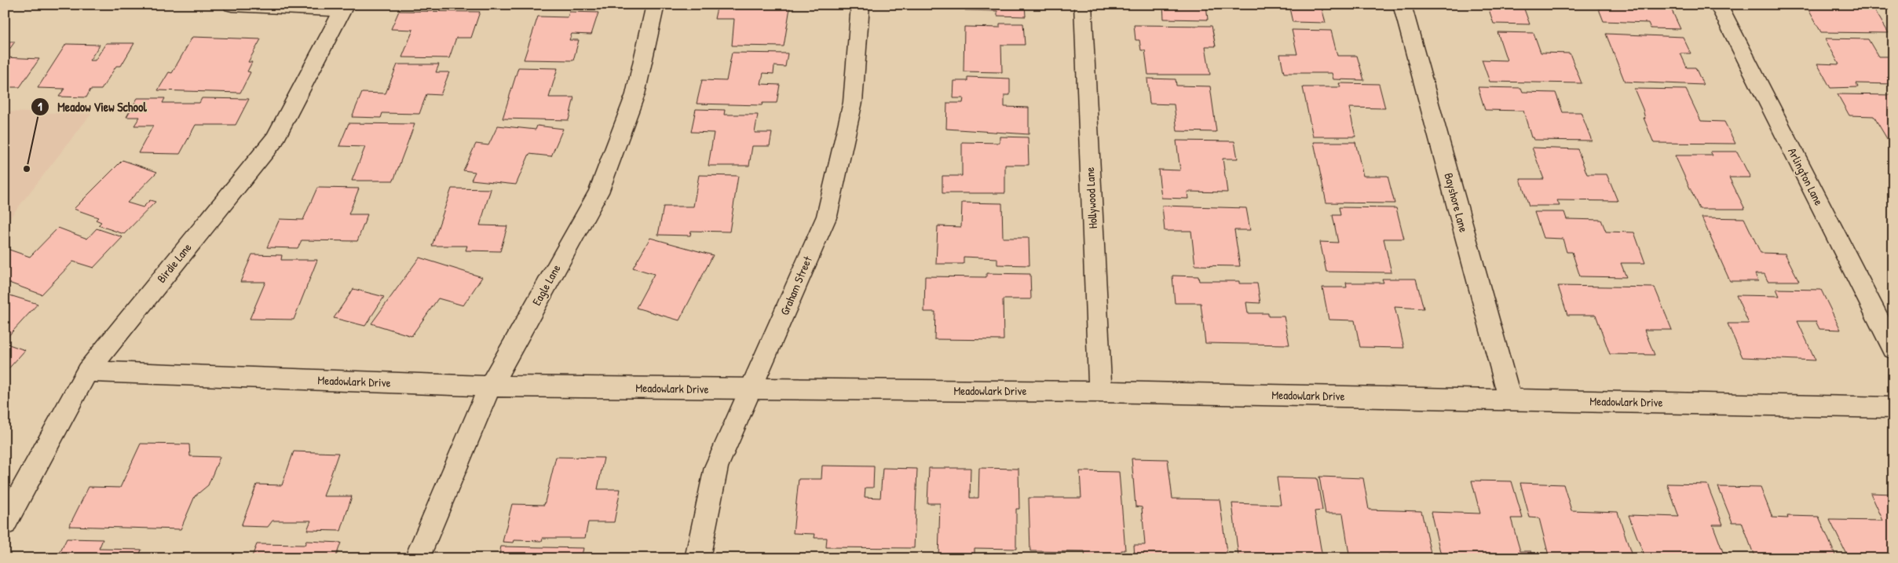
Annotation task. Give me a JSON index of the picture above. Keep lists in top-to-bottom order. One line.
{"streets":{"street":["Arlington Lane","Hollywood Lane","Bayshore Lane","Birdie Lane","Eagle Lane","Graham Street","Meadowlark Drive"]},"crossings":[["Hollywood Lane","Meadowlark Drive"],["Bayshore Lane","Meadowlark Drive"],["Birdie Lane","Meadowlark Drive"],["Eagle Lane","Meadowlark Drive"],["Graham Street","Meadowlark Drive"]],"places":["Meadow View School"]}
